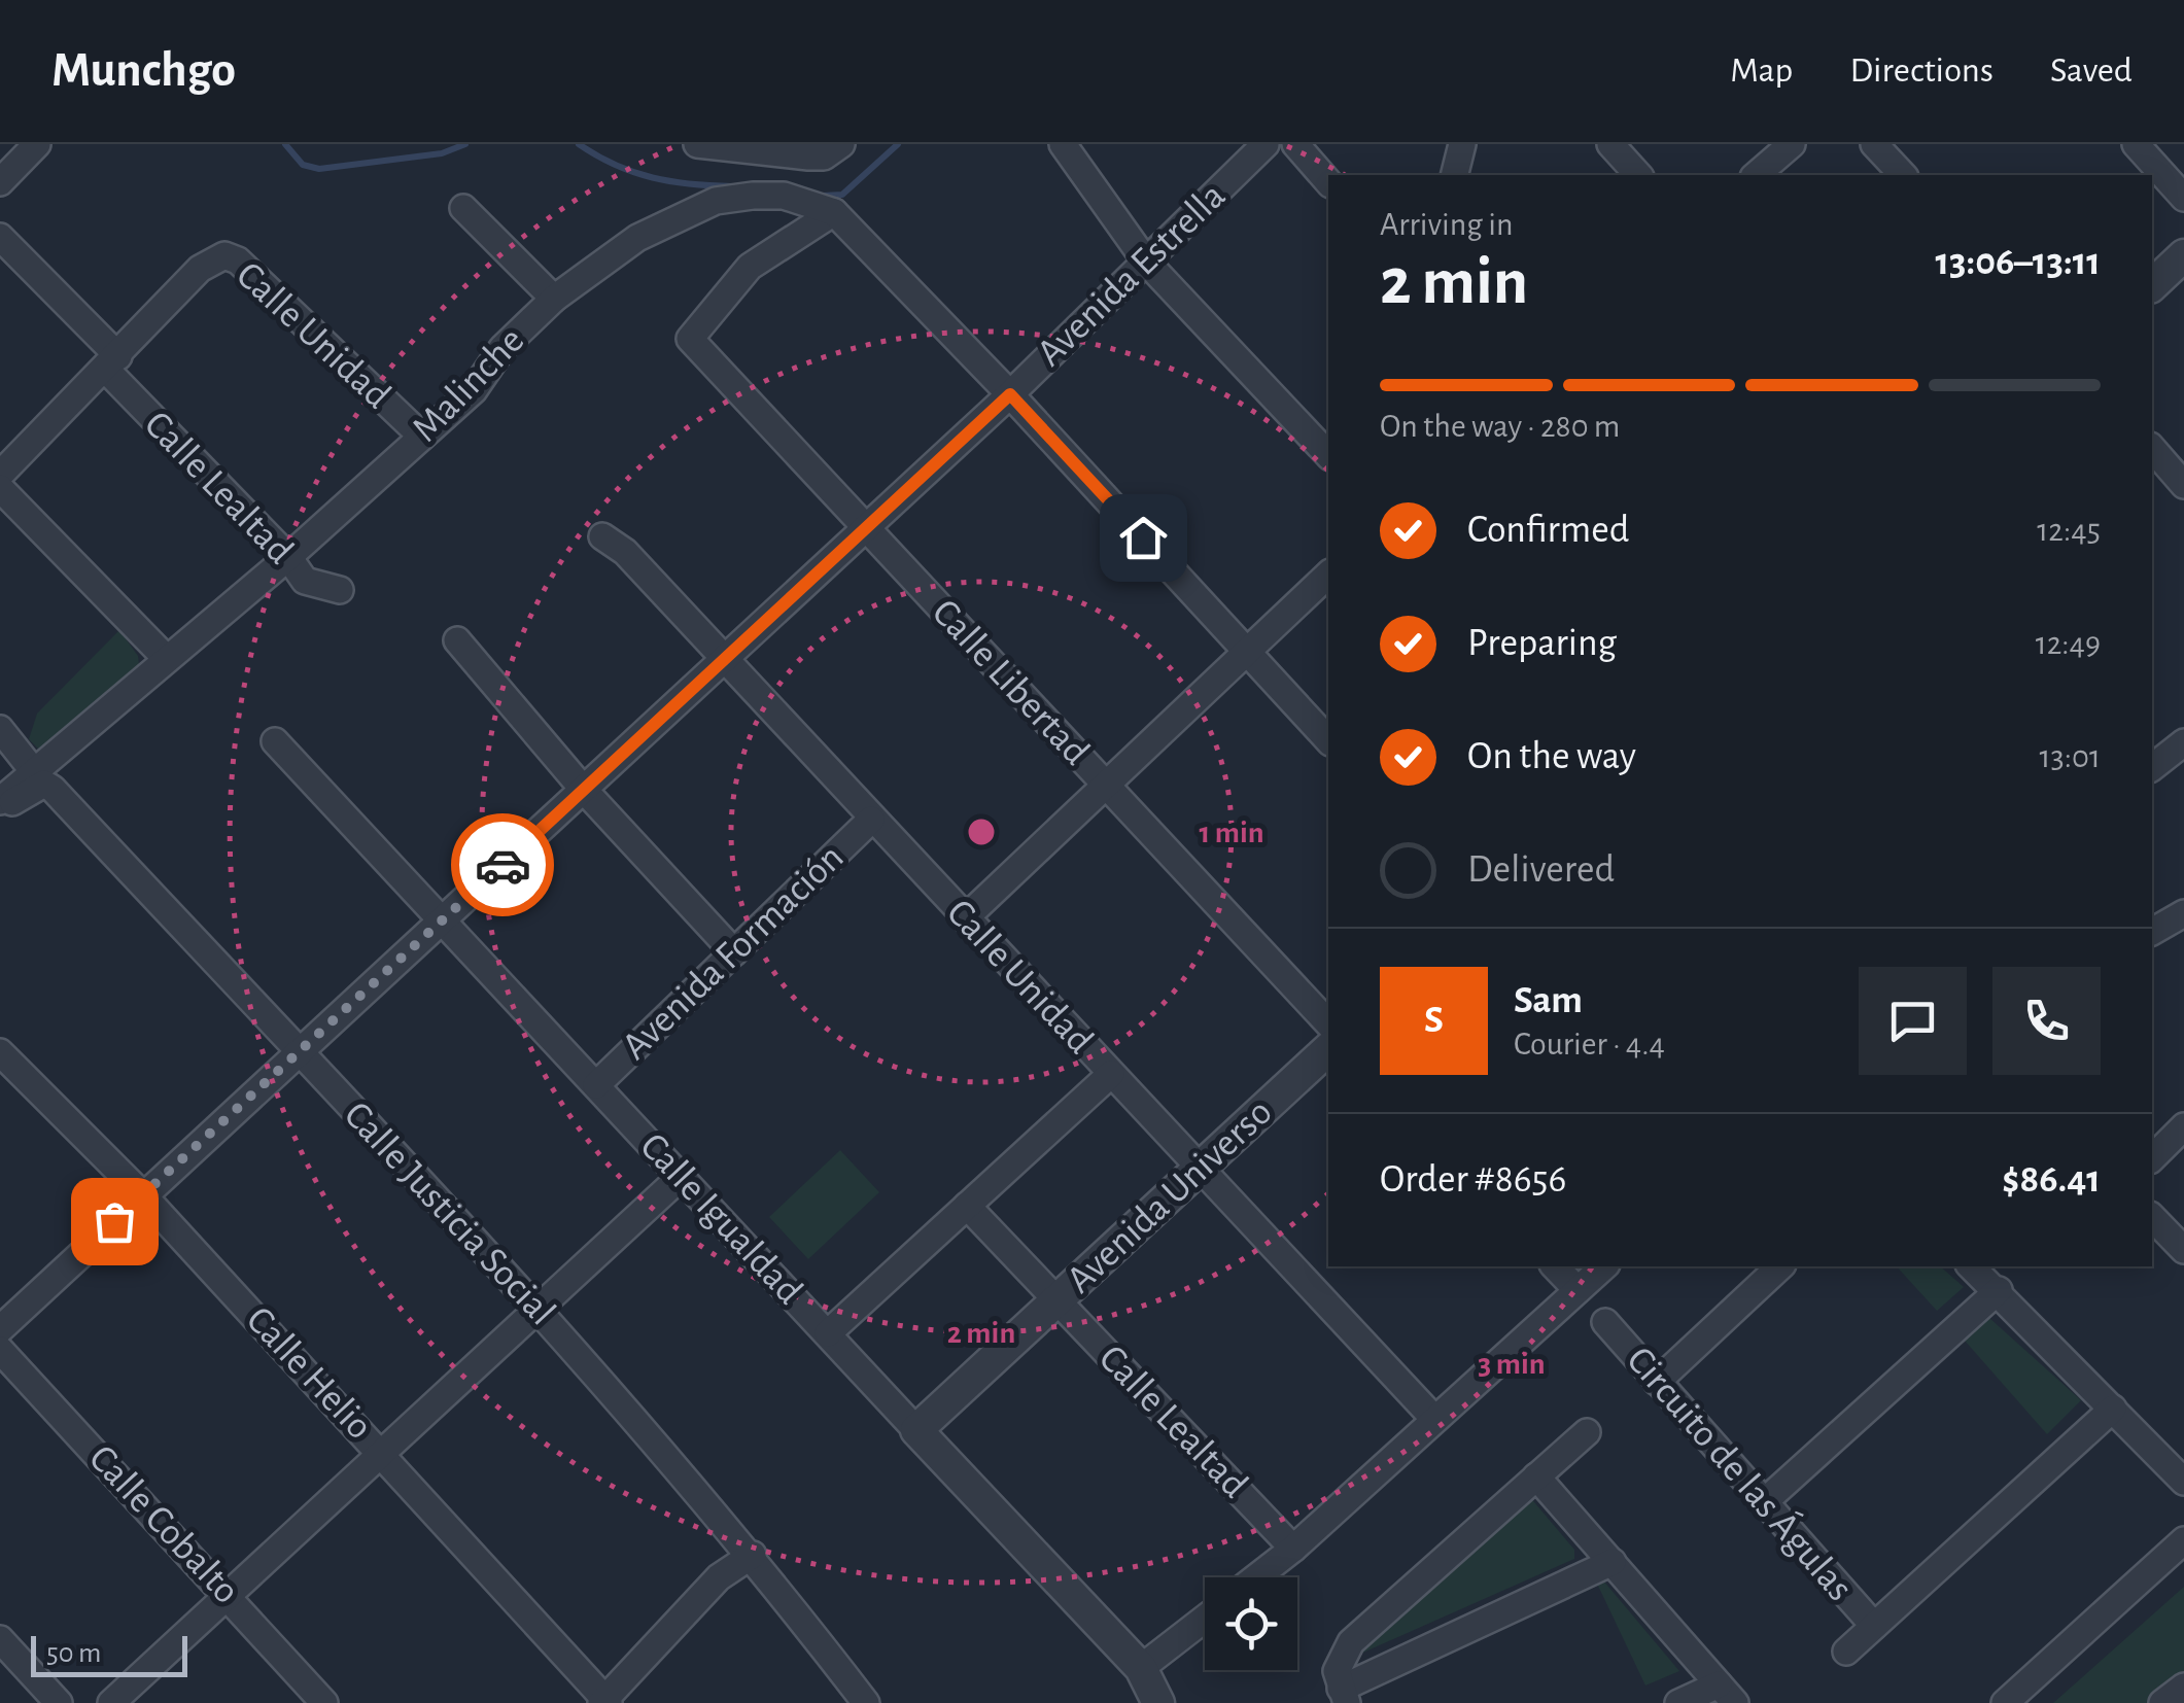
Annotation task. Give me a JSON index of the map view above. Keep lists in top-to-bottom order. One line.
{"streets":{"street":["Avenida Estrella","Calle Unidad","Malinche","Calle Lealtad","Calle Libertad","Avenida Formación","Avenida Universo","Calle Justicia Social","Calle Igualdad","Calle Helio","Circuito de las Águlas","Calle Cobalto"]},"crossings":[["Avenida Estrella","Calle Unidad"],["Avenida Estrella","Calle Libertad"],["Avenida Estrella","Calle Justicia Social"],["Avenida Estrella","Calle Igualdad"],["Avenida Estrella","Calle Helio"],["Calle Unidad","Malinche"],["Calle Unidad","Calle Lealtad"],["Calle Unidad","Avenida Formación"],["Calle Unidad","Avenida Universo"],["Malinche","Calle Lealtad"],["Malinche","Calle Libertad"],["Malinche","Calle Justicia Social"],["Calle Lealtad","Avenida Universo"],["Avenida Formación","Calle Igualdad"],["Avenida Universo","Calle Igualdad"]],"scale_bar":"50 m","page":{"header":"Munchgo","nav":["Map","Directions","Saved"],"heading":["2 min","Arriving in","13:06–13:11"],"panel":["Sam","Courier · 4.4","Order #8656","$86.41"],"bar":"On the way · 280 m","list":[["Confirmed","12:45"],["Preparing","12:49"],["On the way","13:01"],"Delivered"],"round":"S","scale":"50 m"},"rings":["1 min","2 min","3 min"]}
